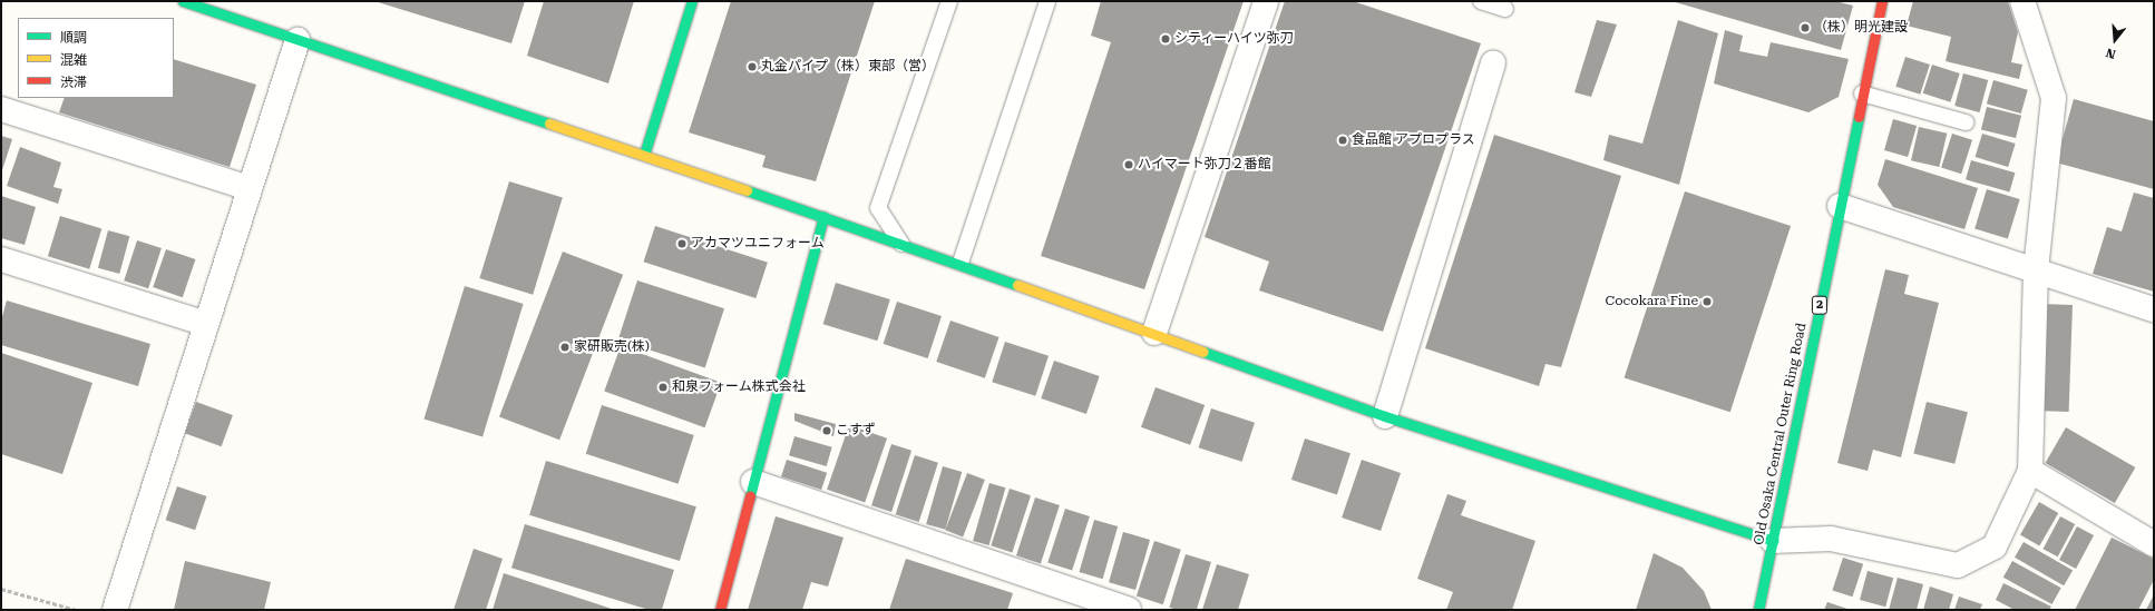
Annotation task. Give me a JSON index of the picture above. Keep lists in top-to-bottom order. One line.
{"streets":{"street":["2","Old Osaka Central Outer Ring Road"]},"places":["（株）明光建設","シティーハイツ弥刀","丸金パイプ（株）東部（営）","食品館 アプロプラス","ハイマート弥刀２番館","アカマツユニフォーム","Cocokara Fine","家研販売(株)","和泉フォーム株式会社","こすず"],"legend":["順調","混雑","渋滞"],"north":"bottom"}
